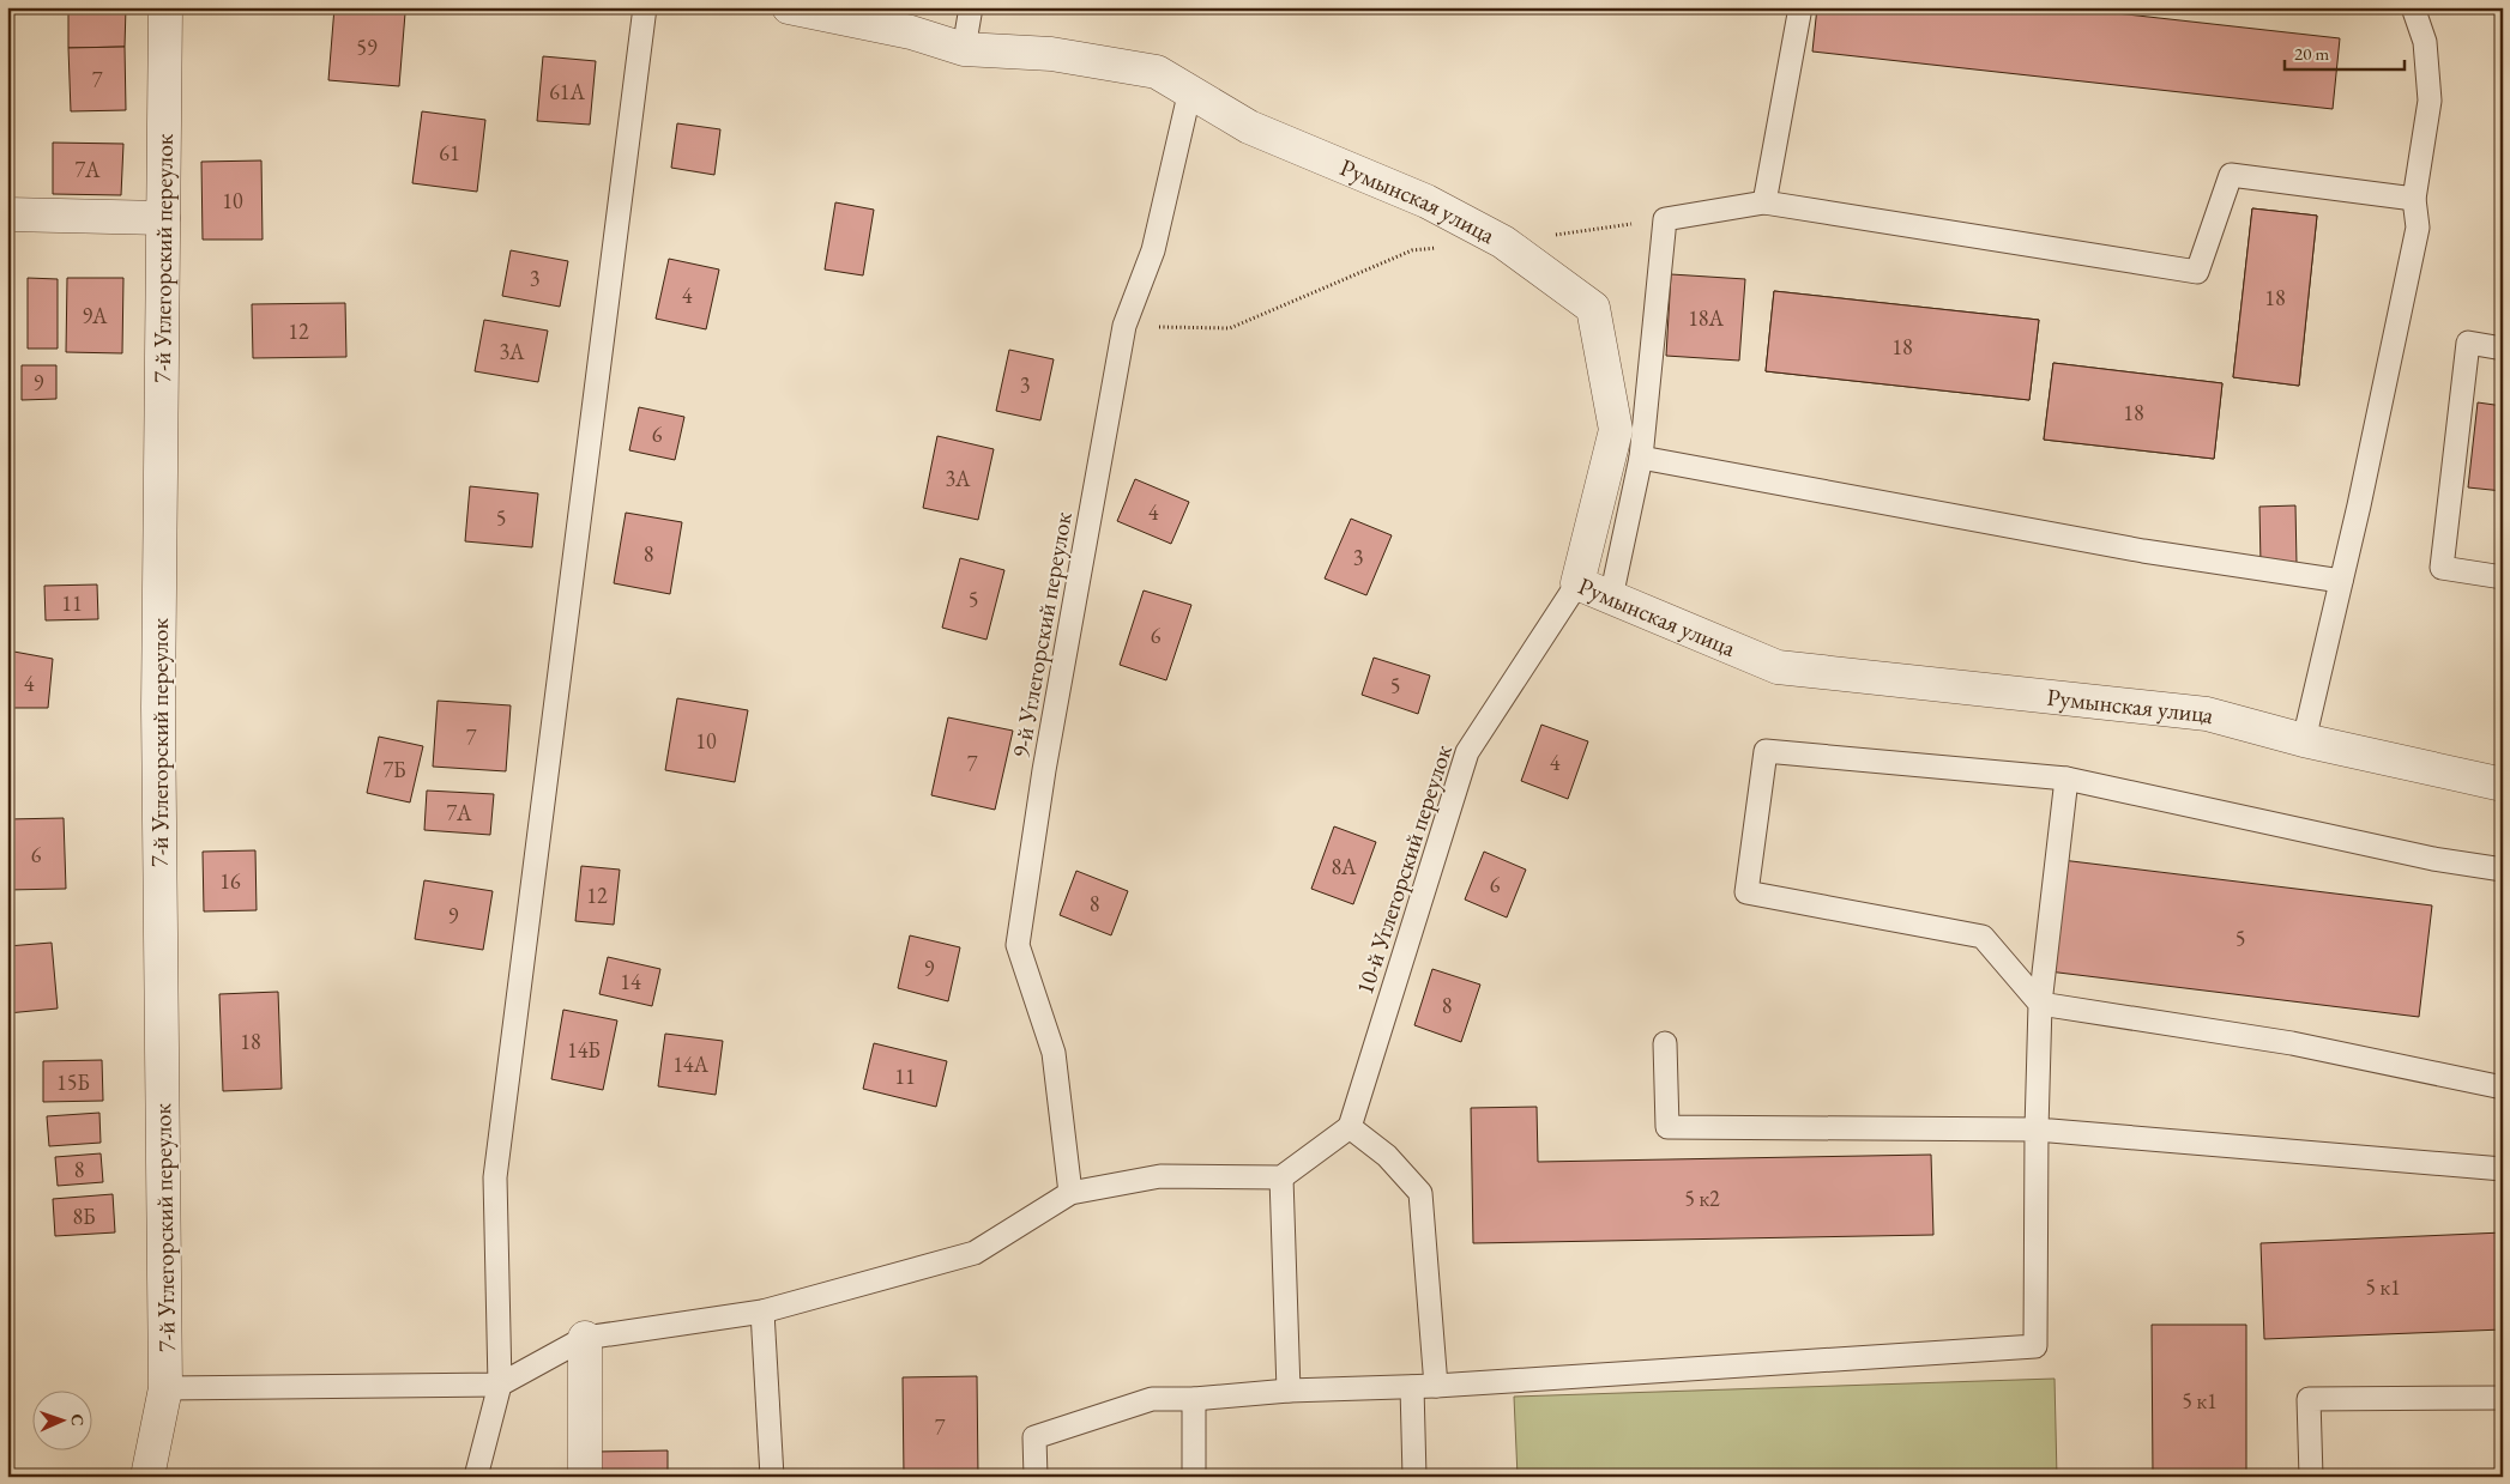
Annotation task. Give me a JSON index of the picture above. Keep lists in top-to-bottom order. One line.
{"streets":{"street":["Румынская улица","7-й Углегорский переулок"],"lane":["9-й Углегорский переулок","10-й Углегорский переулок"]},"crossings":[["Румынская улица","9-й Углегорский переулок"],["Румынская улица","10-й Углегорский переулок"]],"house_numbers":["59","7","61А","61","7А","10","3","4","18","9А","18А","12","18","3А","9","3","18","6","3А","4","5","8","3","5","11","6","4","5","7","10","4","7","7Б","7А","6","8А","16","6","12","8","9","5","9","14","8","18","14Б","14А","11","15Б","8","5 к2","8Б","5 к1","5 к1","7"],"scale_bar":"20 m","north":"right"}
